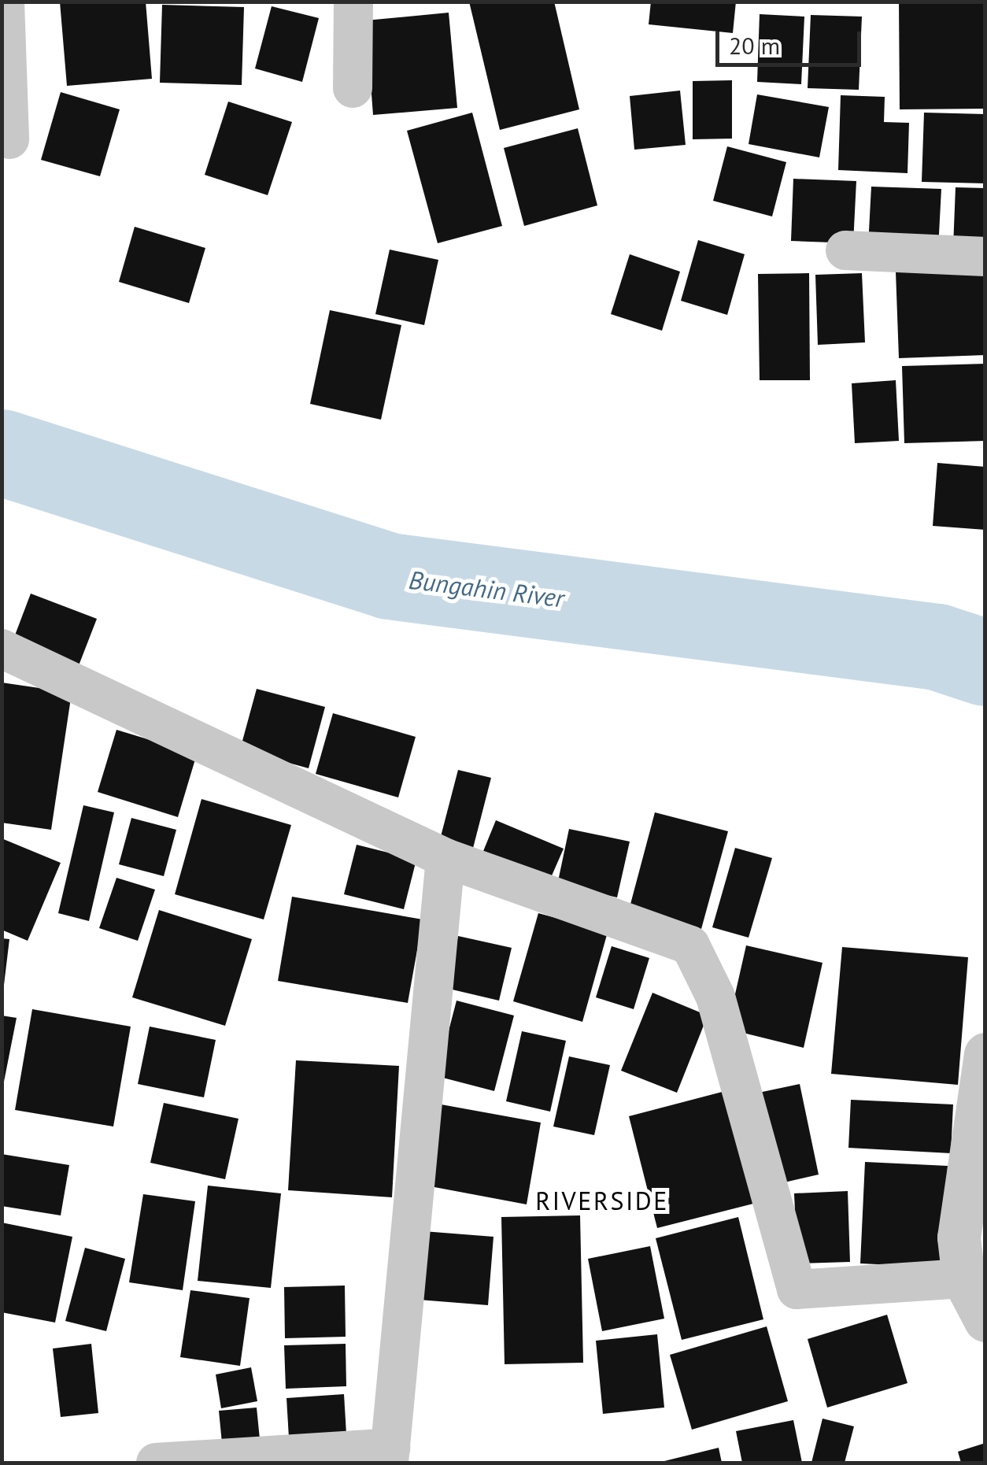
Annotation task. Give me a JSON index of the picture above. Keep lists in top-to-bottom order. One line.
{"districts":["RIVERSIDE"],"water":["Bungahin River"],"scale_bar":"20 m"}
